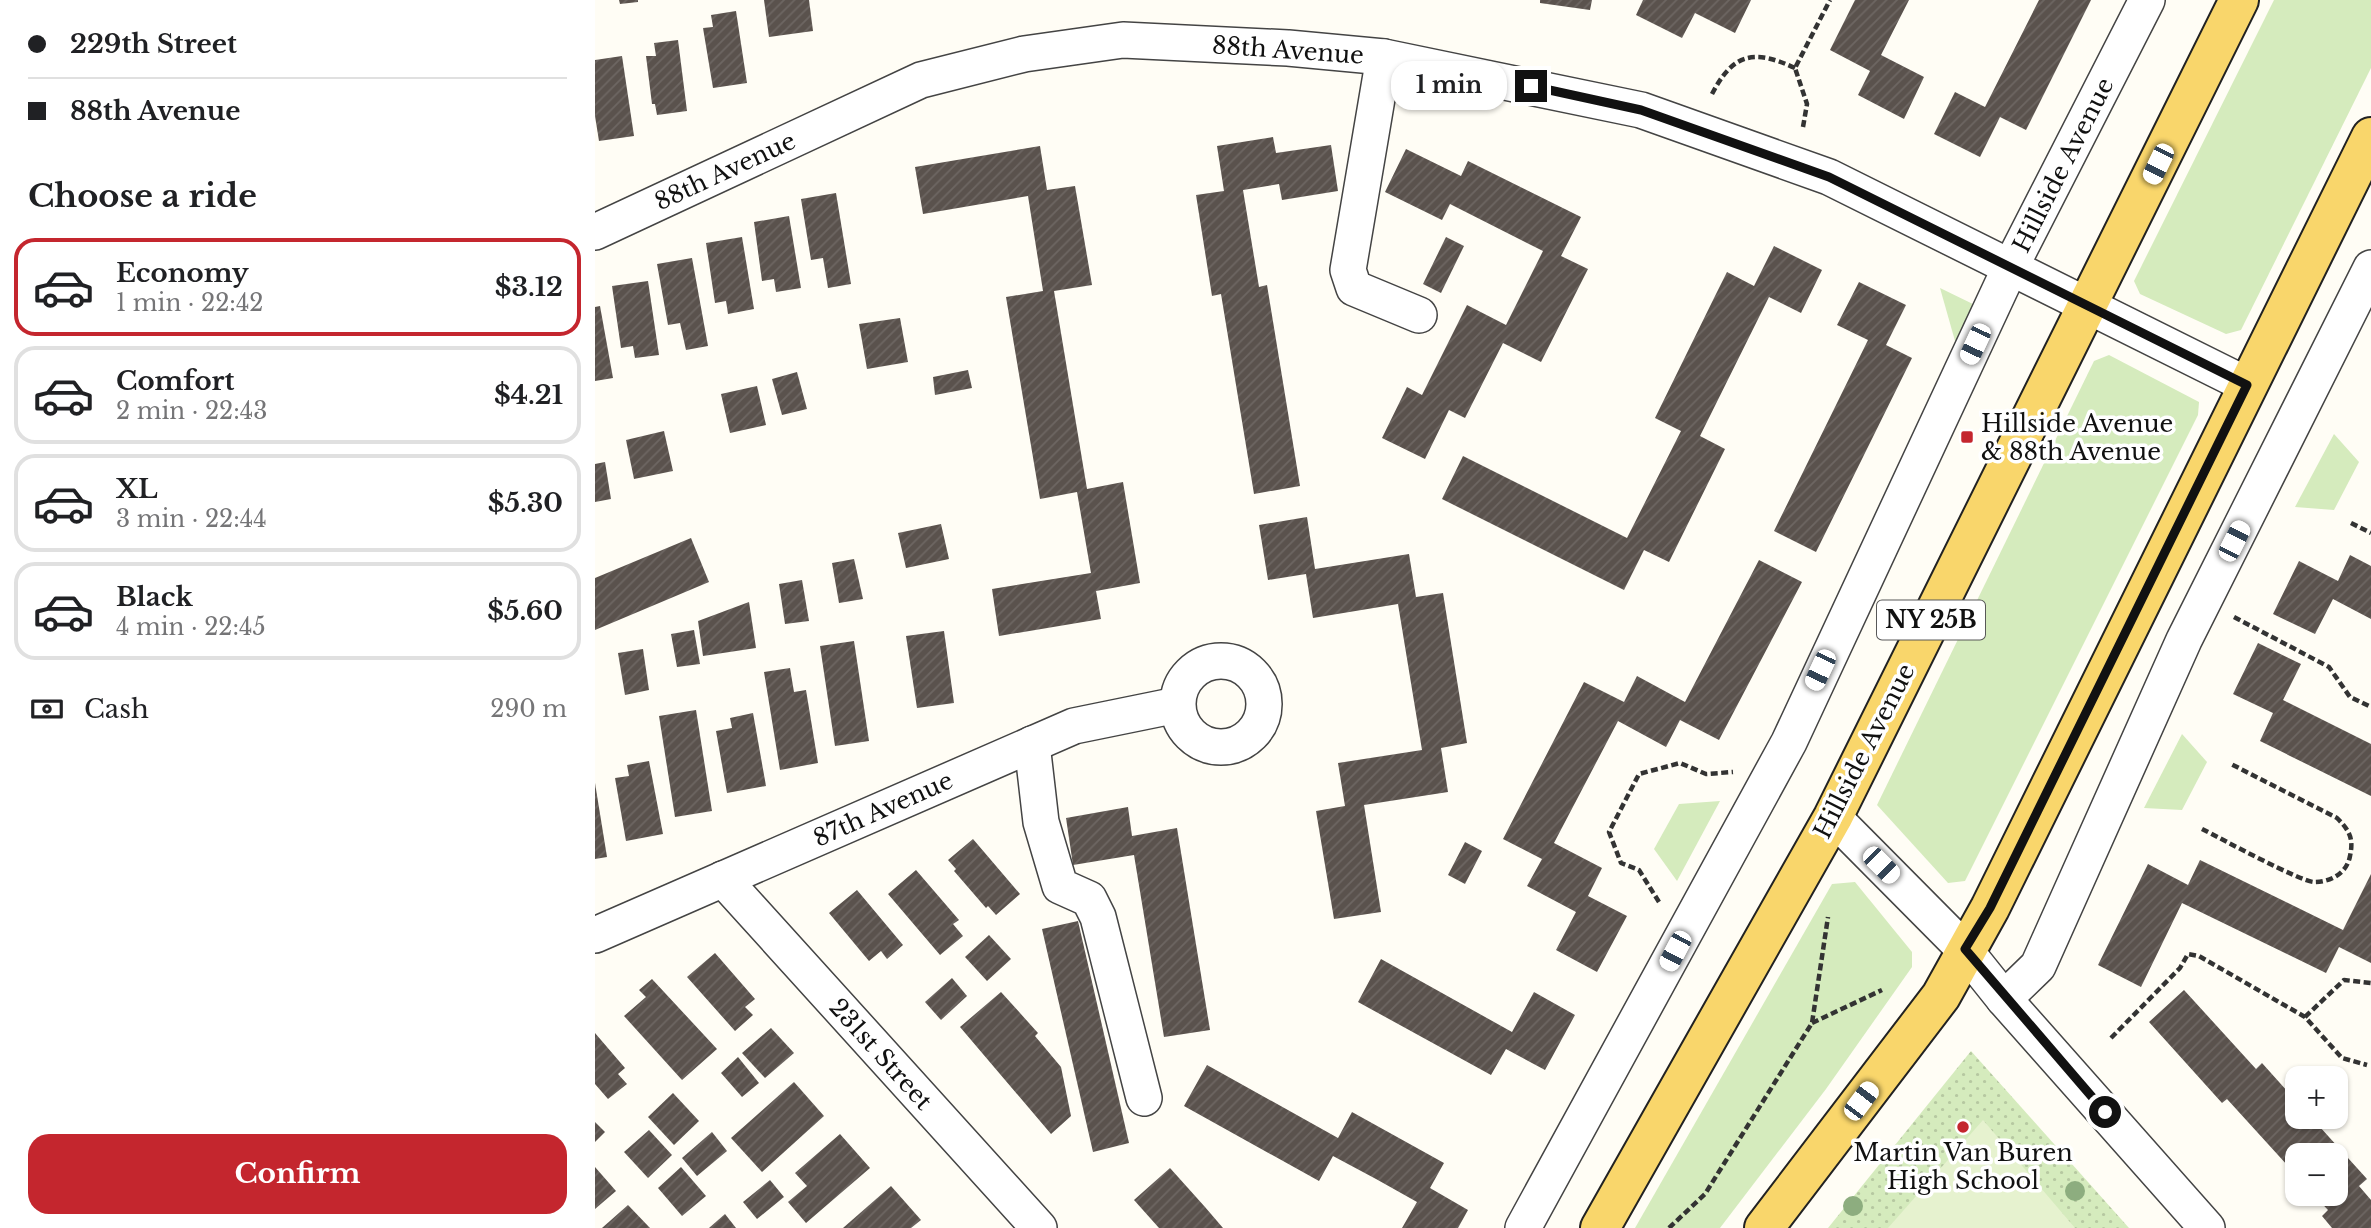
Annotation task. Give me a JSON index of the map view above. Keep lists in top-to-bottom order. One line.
{"streets":{"main road":["Hillside Avenue","NY 25B"],"street":["88th Avenue","87th Avenue","231st Street"]},"crossings":[["88th Avenue","Hillside Avenue"],["87th Avenue","231st Street"]],"places":{"transit":["Hillside Avenue & 88th Avenue"],"other":["Martin Van Buren High School"]},"page":{"banner":["229th Street","88th Avenue"],"bubble":"1 min","heading":"Choose a ride","list":[{"name":"Economy","note":"1 min · 22:42","value":"$3.12"},{"name":"Comfort","note":"2 min · 22:43","value":"$4.21"},{"name":"XL","note":"3 min · 22:44","value":"$5.30"},{"name":"Black","note":"4 min · 22:45","value":"$5.60"}],"pay":["Cash","290 m"],"map_buttons":["+","−"],"buttons":"Confirm"}}
